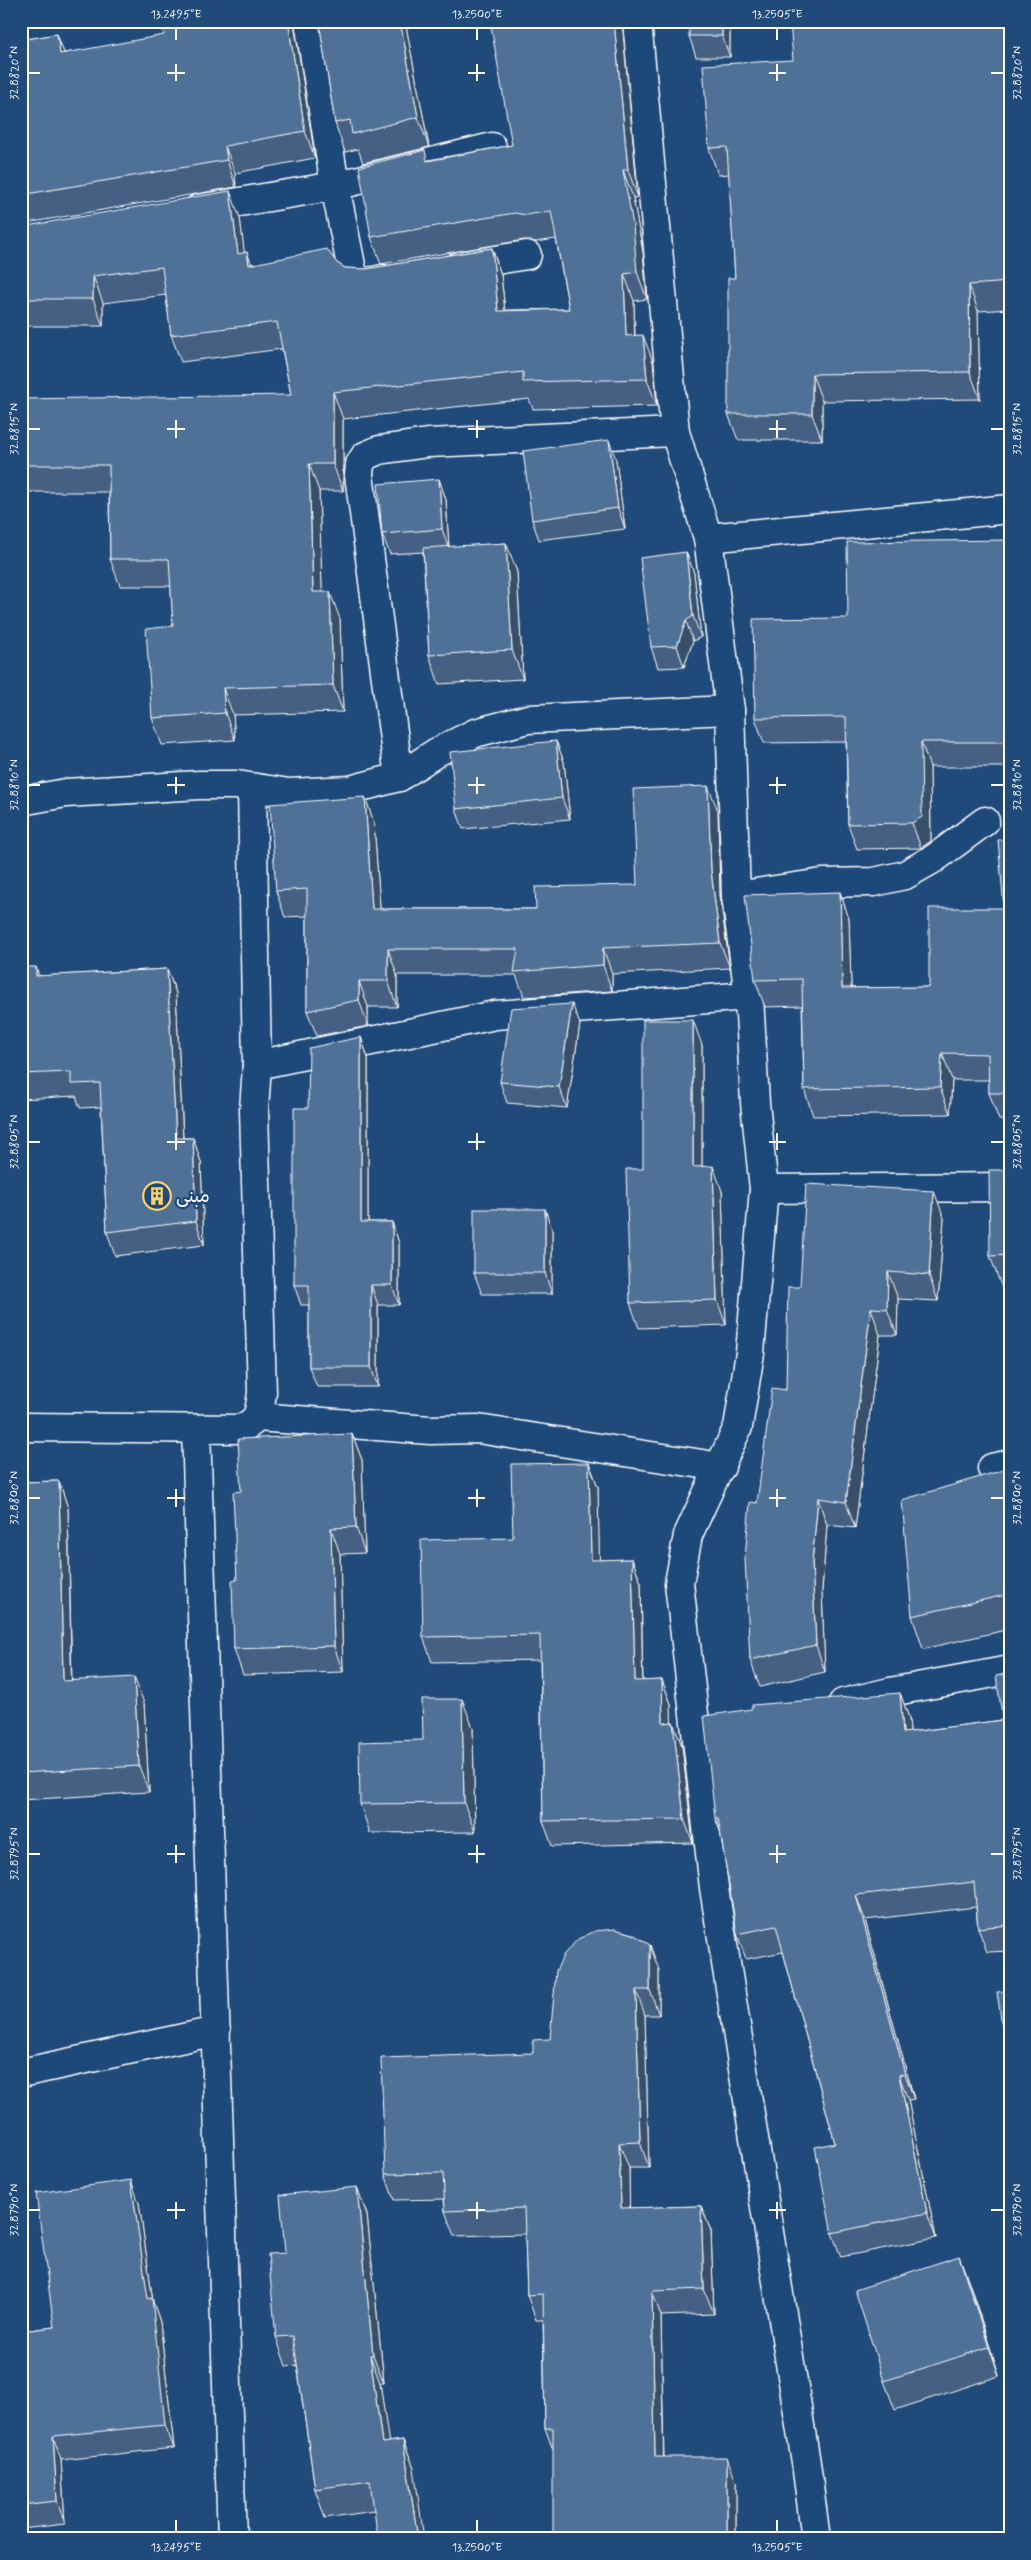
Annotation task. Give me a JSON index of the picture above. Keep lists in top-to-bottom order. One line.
{"places":{"building":["مبنى"]},"coordinates":["13.2495°E","13.2500°E","13.2505°E","32.8820°N","32.8815°N","32.8810°N","32.8805°N","32.8800°N","32.8795°N","32.8790°N"]}
